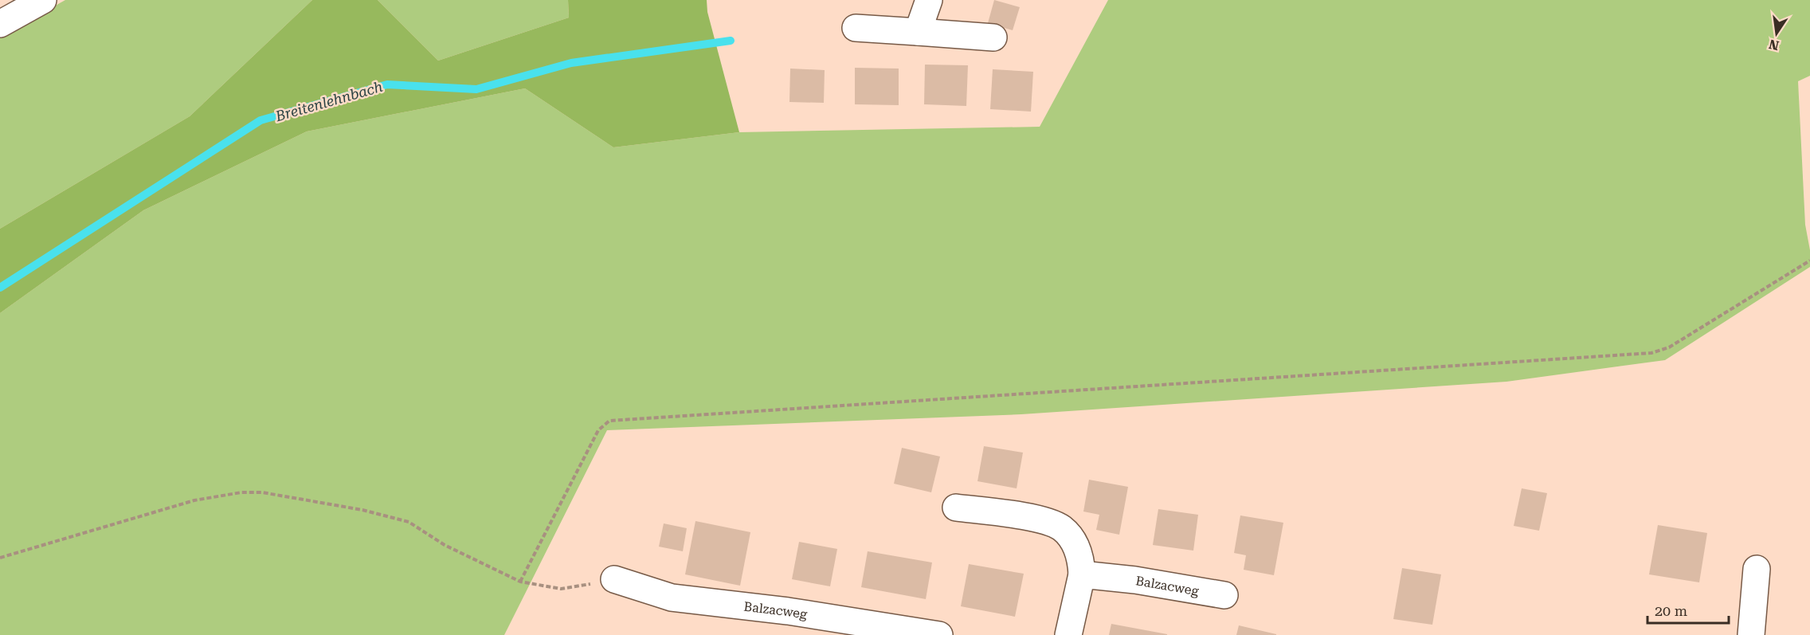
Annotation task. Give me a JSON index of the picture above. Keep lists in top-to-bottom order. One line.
{"streets":{"street":["Balzacweg"]},"water":["Breitenlehnbach"],"scale_bar":"20 m","north":"bottom"}
